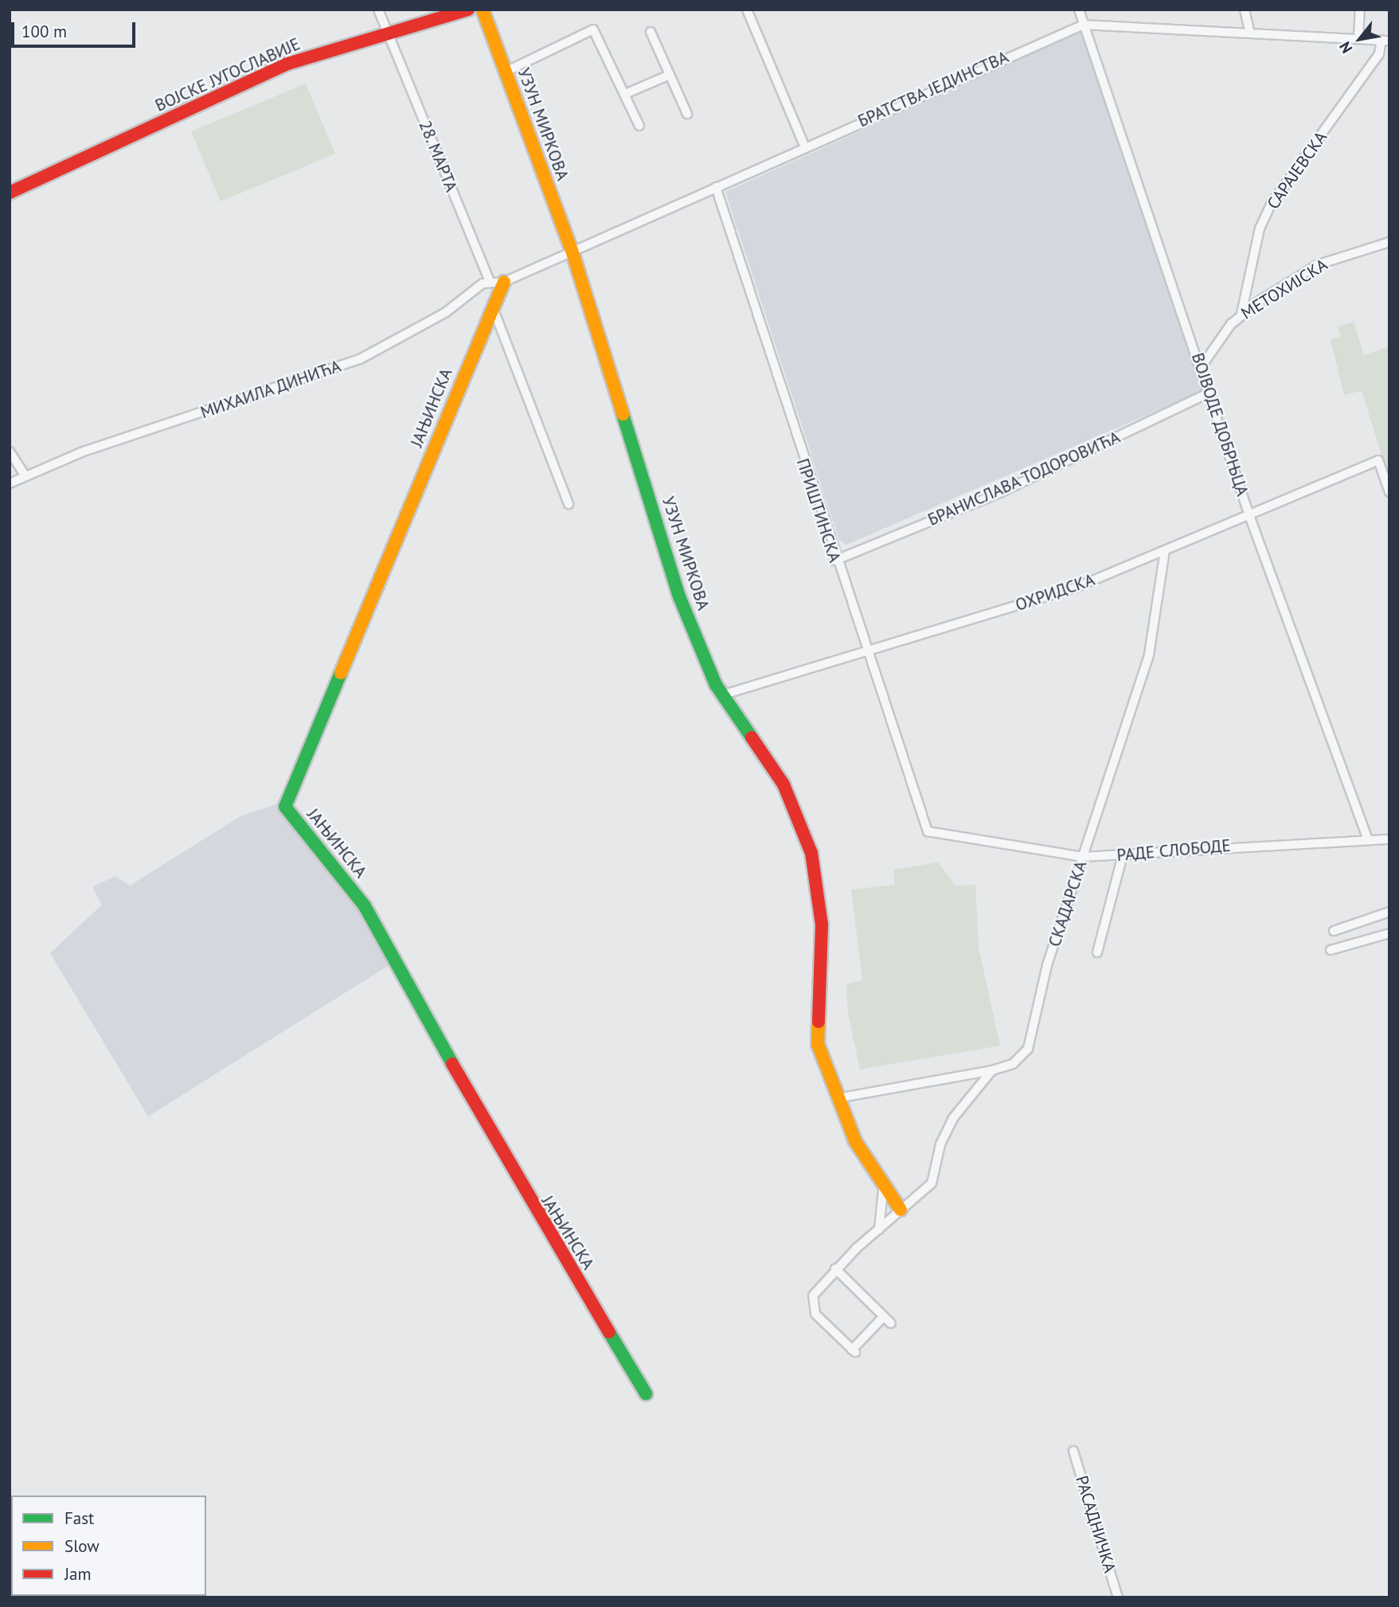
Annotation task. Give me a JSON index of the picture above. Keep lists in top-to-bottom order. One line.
{"streets":{"street":["ВОЈСКЕ ЈУГОСЛАВИЈЕ","БРАТСТВА ЈЕДИНСТВА","УЗУН МИРКОВА","28. МАРТА","САРАЈЕВСКА","МЕТОХИЈСКА","МИХАИЛА ДИНИЋА","ЈАЊИНСКА","ВОЈВОДЕ ДОБРЊЦА","БРАНИСЛАВА ТОДОРОВИЋА","ПРИШТИНСКА","ОХРИДСКА","РАДЕ СЛОБОДЕ","СКАДАРСКА","РАСАДНИЧКА"]},"crossings":[["ВОЈСКЕ ЈУГОСЛАВИЈЕ","28. МАРТА"],["БРАТСТВА ЈЕДИНСТВА","УЗУН МИРКОВА"],["БРАТСТВА ЈЕДИНСТВА","САРАЈЕВСКА"],["БРАТСТВА ЈЕДИНСТВА","ЈАЊИНСКА"],["БРАТСТВА ЈЕДИНСТВА","ВОЈВОДЕ ДОБРЊЦА"],["БРАТСТВА ЈЕДИНСТВА","ПРИШТИНСКА"],["УЗУН МИРКОВА","ОХРИДСКА"],["УЗУН МИРКОВА","СКАДАРСКА"],["28. МАРТА","МИХАИЛА ДИНИЋА"],["САРАЈЕВСКА","МЕТОХИЈСКА"],["МЕТОХИЈСКА","ВОЈВОДЕ ДОБРЊЦА"],["ВОЈВОДЕ ДОБРЊЦА","БРАНИСЛАВА ТОДОРОВИЋА"],["ВОЈВОДЕ ДОБРЊЦА","ОХРИДСКА"],["ВОЈВОДЕ ДОБРЊЦА","РАДЕ СЛОБОДЕ"],["БРАНИСЛАВА ТОДОРОВИЋА","ПРИШТИНСКА"],["ПРИШТИНСКА","ОХРИДСКА"],["ПРИШТИНСКА","РАДЕ СЛОБОДЕ"],["ОХРИДСКА","СКАДАРСКА"],["РАДЕ СЛОБОДЕ","СКАДАРСКА"]],"legend":["Fast","Slow","Jam"],"scale_bar":"100 m","north":"bottom left"}
